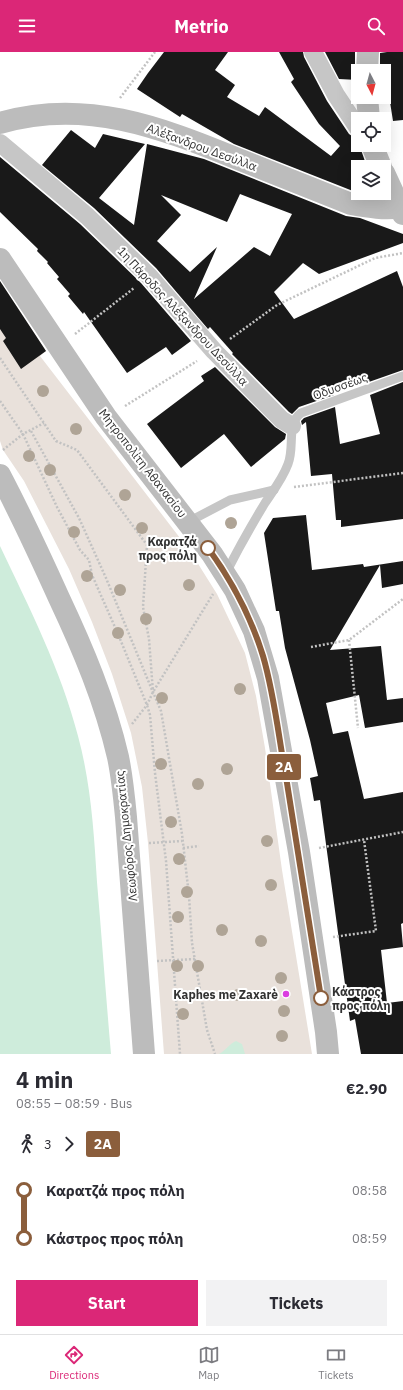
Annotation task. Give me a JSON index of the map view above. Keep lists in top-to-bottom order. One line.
{"streets":{"main road":["Αλέξανδρου Δεσύλλα","Μητροπολίτη Αθανασίου","Λεωφόρος Δημοκρατίας"],"street":["1η Πάροδος Αλέξανδρου Δεσύλλα"],"lane":["Οδυσσέως"]},"crossings":[["1η Πάροδος Αλέξανδρου Δεσύλλα","Οδυσσέως"]],"places":["Καρατζά προς πόλη","Kaphes me Zaxarè","Κάστρος προς πόλη"],"lines":["bus line 2Α"],"north":"bottom","page":{"header":"Metrio","on_map":"2Α","heading":["4 min","08:55 – 08:59 · Bus","€2.90"],"legs":["3","2Α"],"list":[{"name":"Καρατζά προς πόλη","value":"08:58"},{"name":"Κάστρος προς πόλη","value":"08:59"}],"buttons":["Start","Tickets"],"tabs":["Directions","Map","Tickets"]}}
